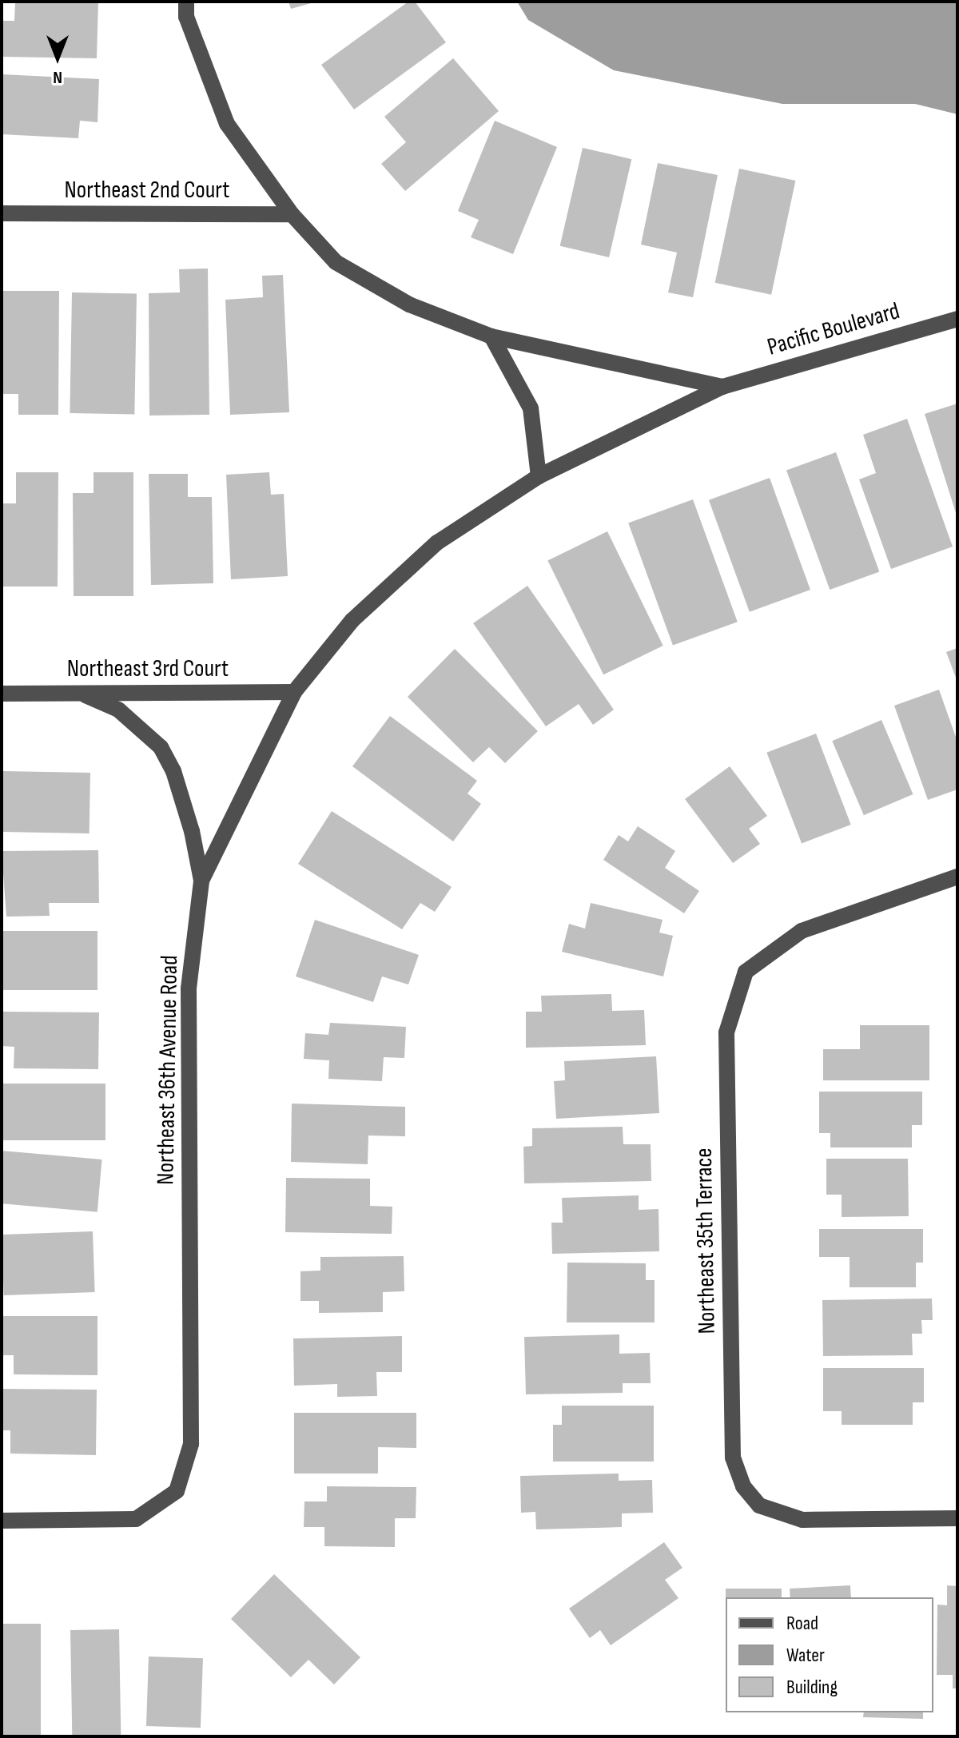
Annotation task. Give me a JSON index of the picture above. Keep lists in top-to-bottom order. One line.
{"streets":{"street":["Northeast 2nd Court","Pacific Boulevard","Northeast 3rd Court","Northeast 36th Avenue Road","Northeast 35th Terrace"]},"crossings":[["Pacific Boulevard","Northeast 36th Avenue Road"],["Northeast 3rd Court","Northeast 36th Avenue Road"]],"legend":["Road","Water","Building"],"north":"bottom"}
